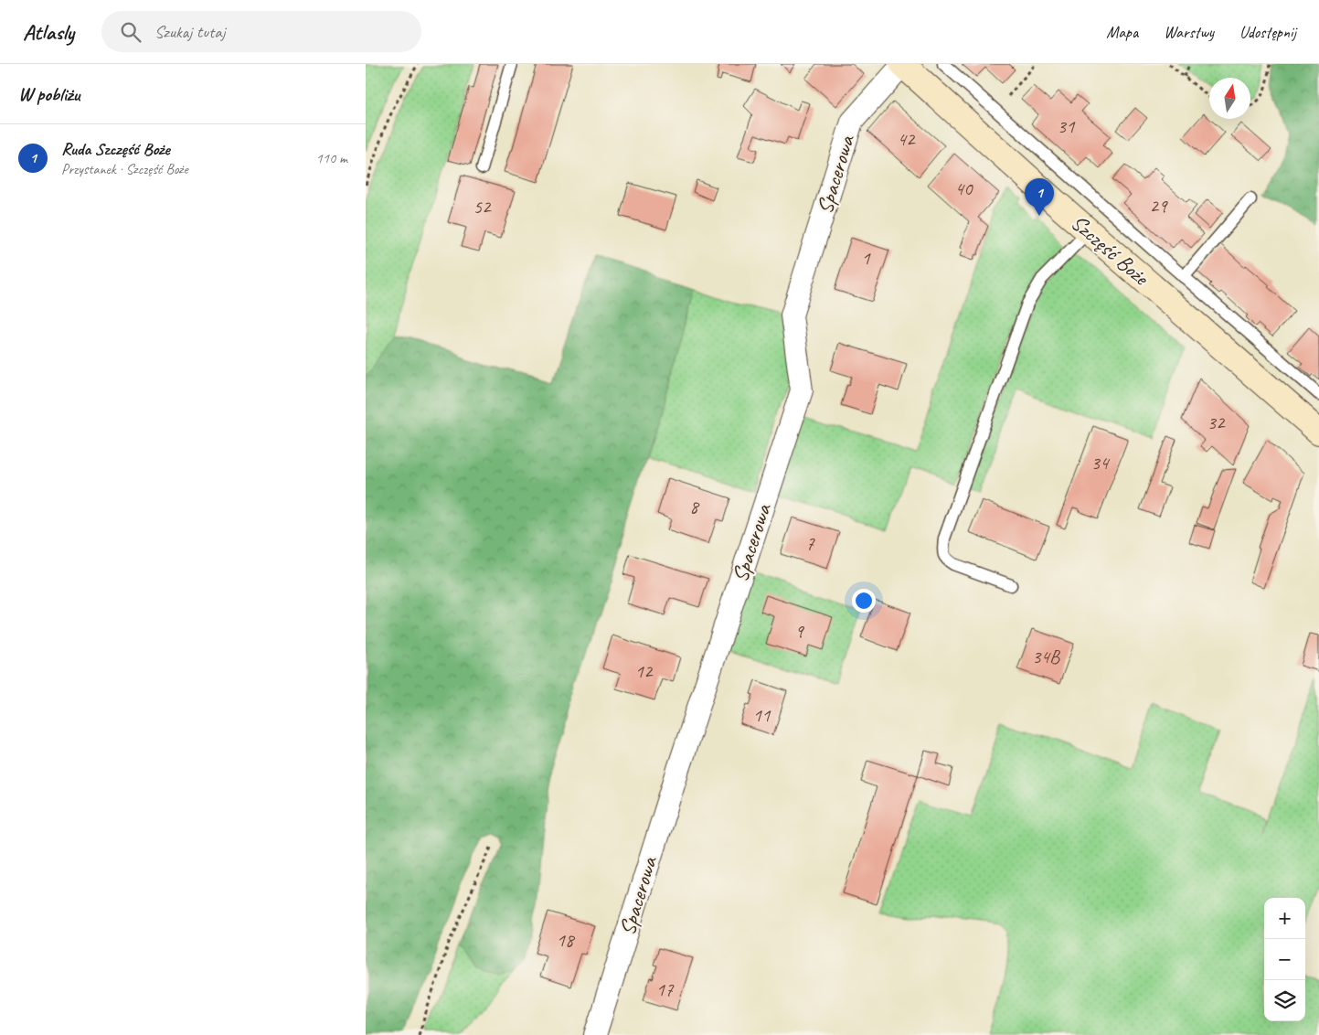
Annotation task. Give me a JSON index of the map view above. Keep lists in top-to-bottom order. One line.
{"streets":{"street":["Spacerowa","Szczęść Boże"]},"crossings":[["Spacerowa","Szczęść Boże"]],"house_numbers":["31","42","40","29","52","1","32","34","8","7","9","34B","12","11","18","17"],"north":"top","page":{"header":"Atlasly","search":"Szukaj tutaj","nav":["Mapa","Warstwy","Udostępnij"],"heading":"W pobliżu","list":[{"mark":"1","name":"Ruda Szczęść Boże","note":"Przystanek · Szczęść Boże","value":"110 m"}],"pins":"1","map_buttons":["+","−"]}}
